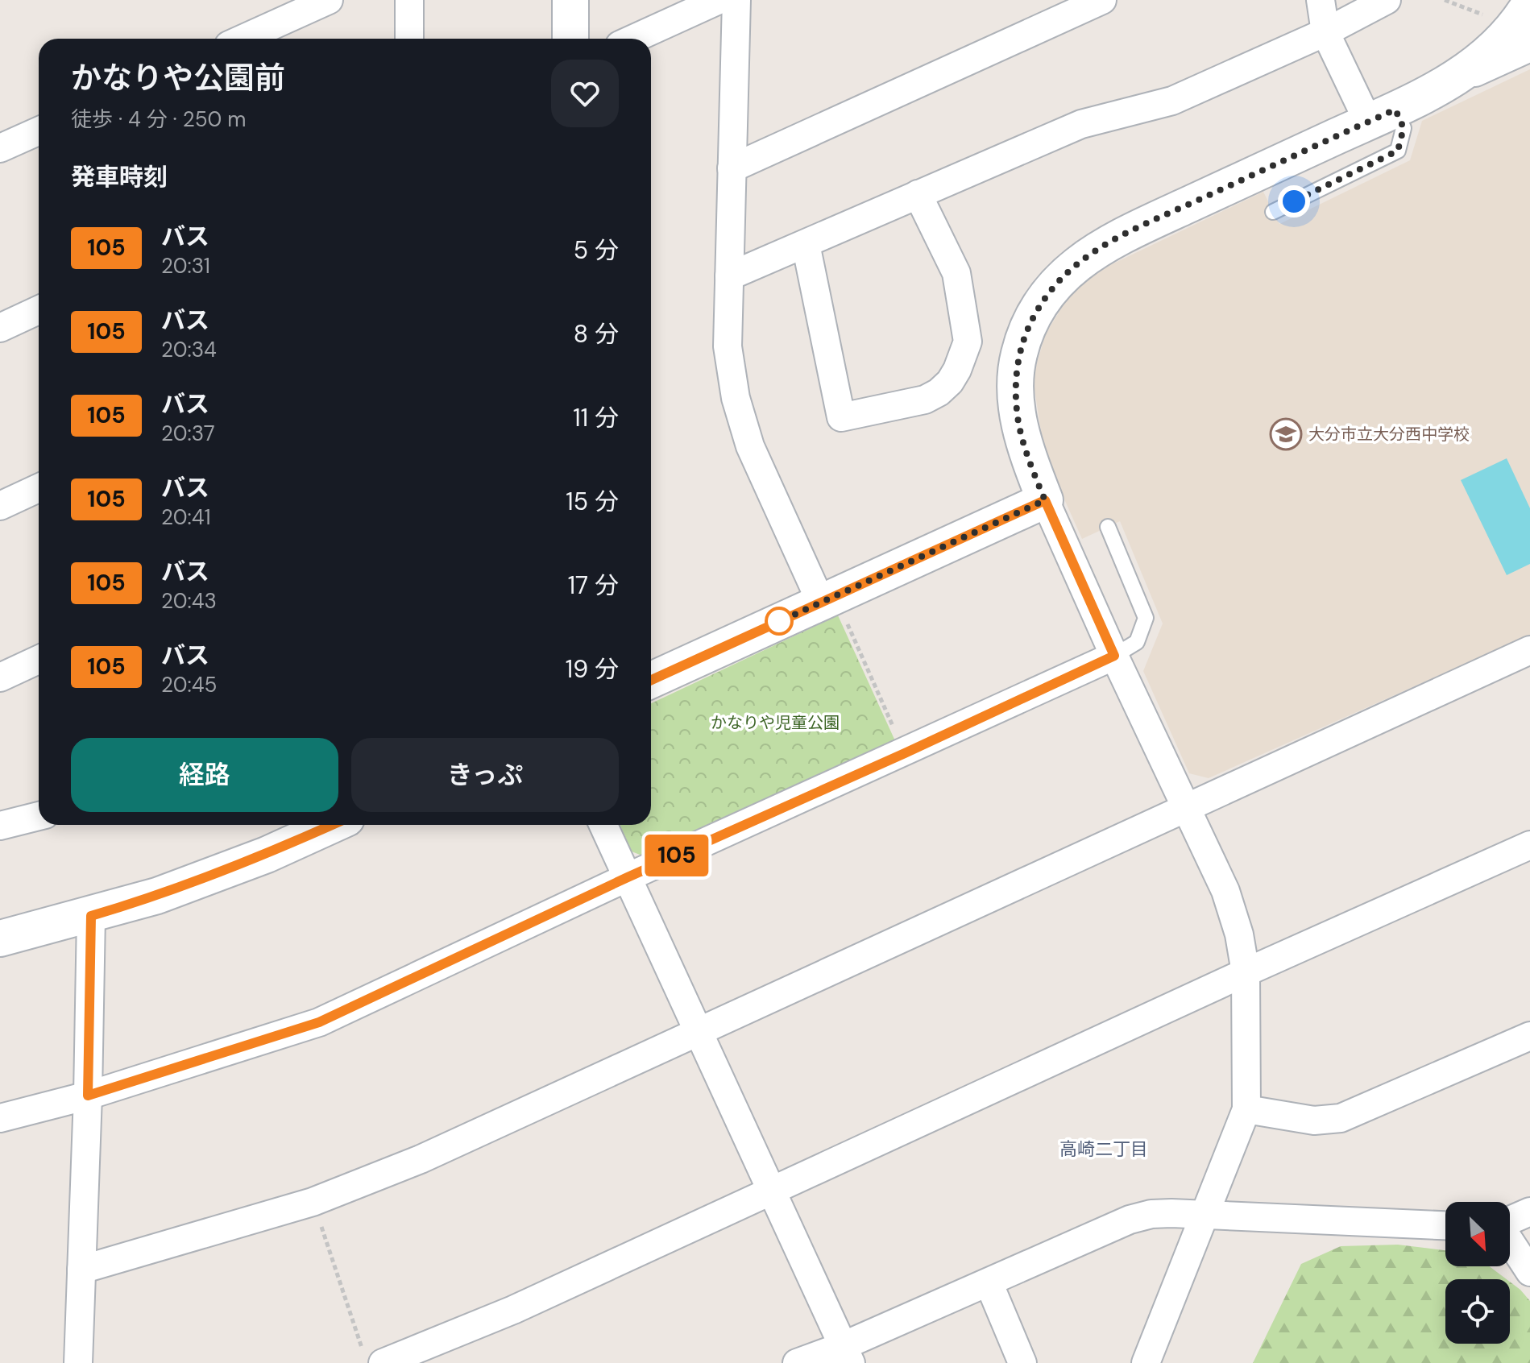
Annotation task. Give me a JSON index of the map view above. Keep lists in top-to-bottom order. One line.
{"districts":["高崎二丁目"],"parks":["かなりや児童公園"],"places":{"school or university":["大分市立大分西中学校"]},"lines":["bus line 105"],"north":"bottom right","page":{"on_map":"105","heading":[["かなりや公園前","徒歩 · 4 分 · 250 m"],"発車時刻"],"list":[{"mark":"105","name":"バス","note":"20:31","value":"5 分"},{"mark":"105","name":"バス","note":"20:34","value":"8 分"},{"mark":"105","name":"バス","note":"20:37","value":"11 分"},{"mark":"105","name":"バス","note":"20:41","value":"15 分"},{"mark":"105","name":"バス","note":"20:43","value":"17 分"},{"mark":"105","name":"バス","note":"20:45","value":"19 分"}],"buttons":["経路","きっぷ"]}}
